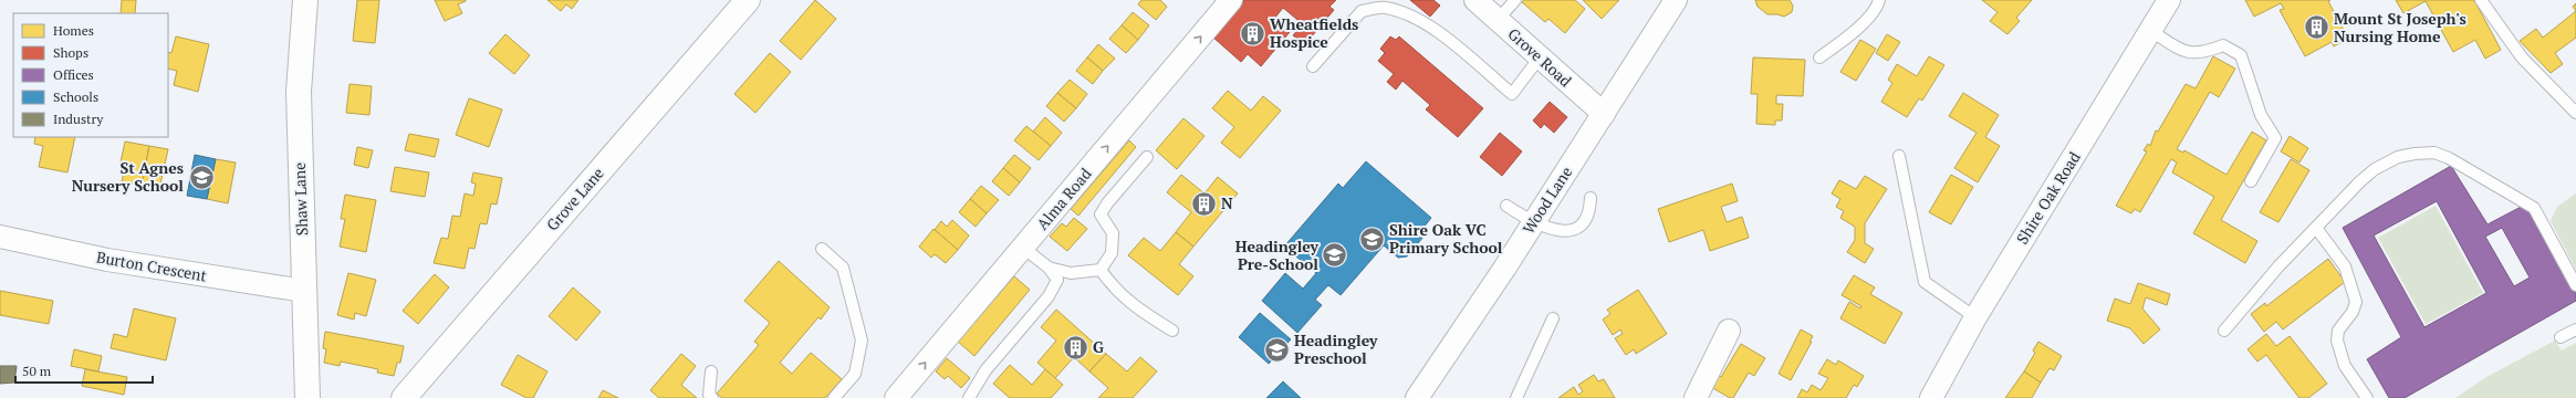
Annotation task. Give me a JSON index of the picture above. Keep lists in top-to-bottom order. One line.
{"streets":{"main road":["Shaw Lane","Grove Lane"],"street":["Grove Road","Shire Oak Road","Alma Road","Wood Lane","Burton Crescent"]},"crossings":[["Grove Road","Wood Lane"],["Shaw Lane","Burton Crescent"]],"one_way":["Alma Road"],"places":{"building":["Mount St Joseph's Nursing Home","Wheatfields Hospice","N","G"],"school or university":["St Agnes Nursery School","Shire Oak VC Primary School","Headingley Pre-School","Headingley Preschool"]},"legend":["Homes","Shops","Offices","Schools","Industry"],"scale_bar":"50 m"}
